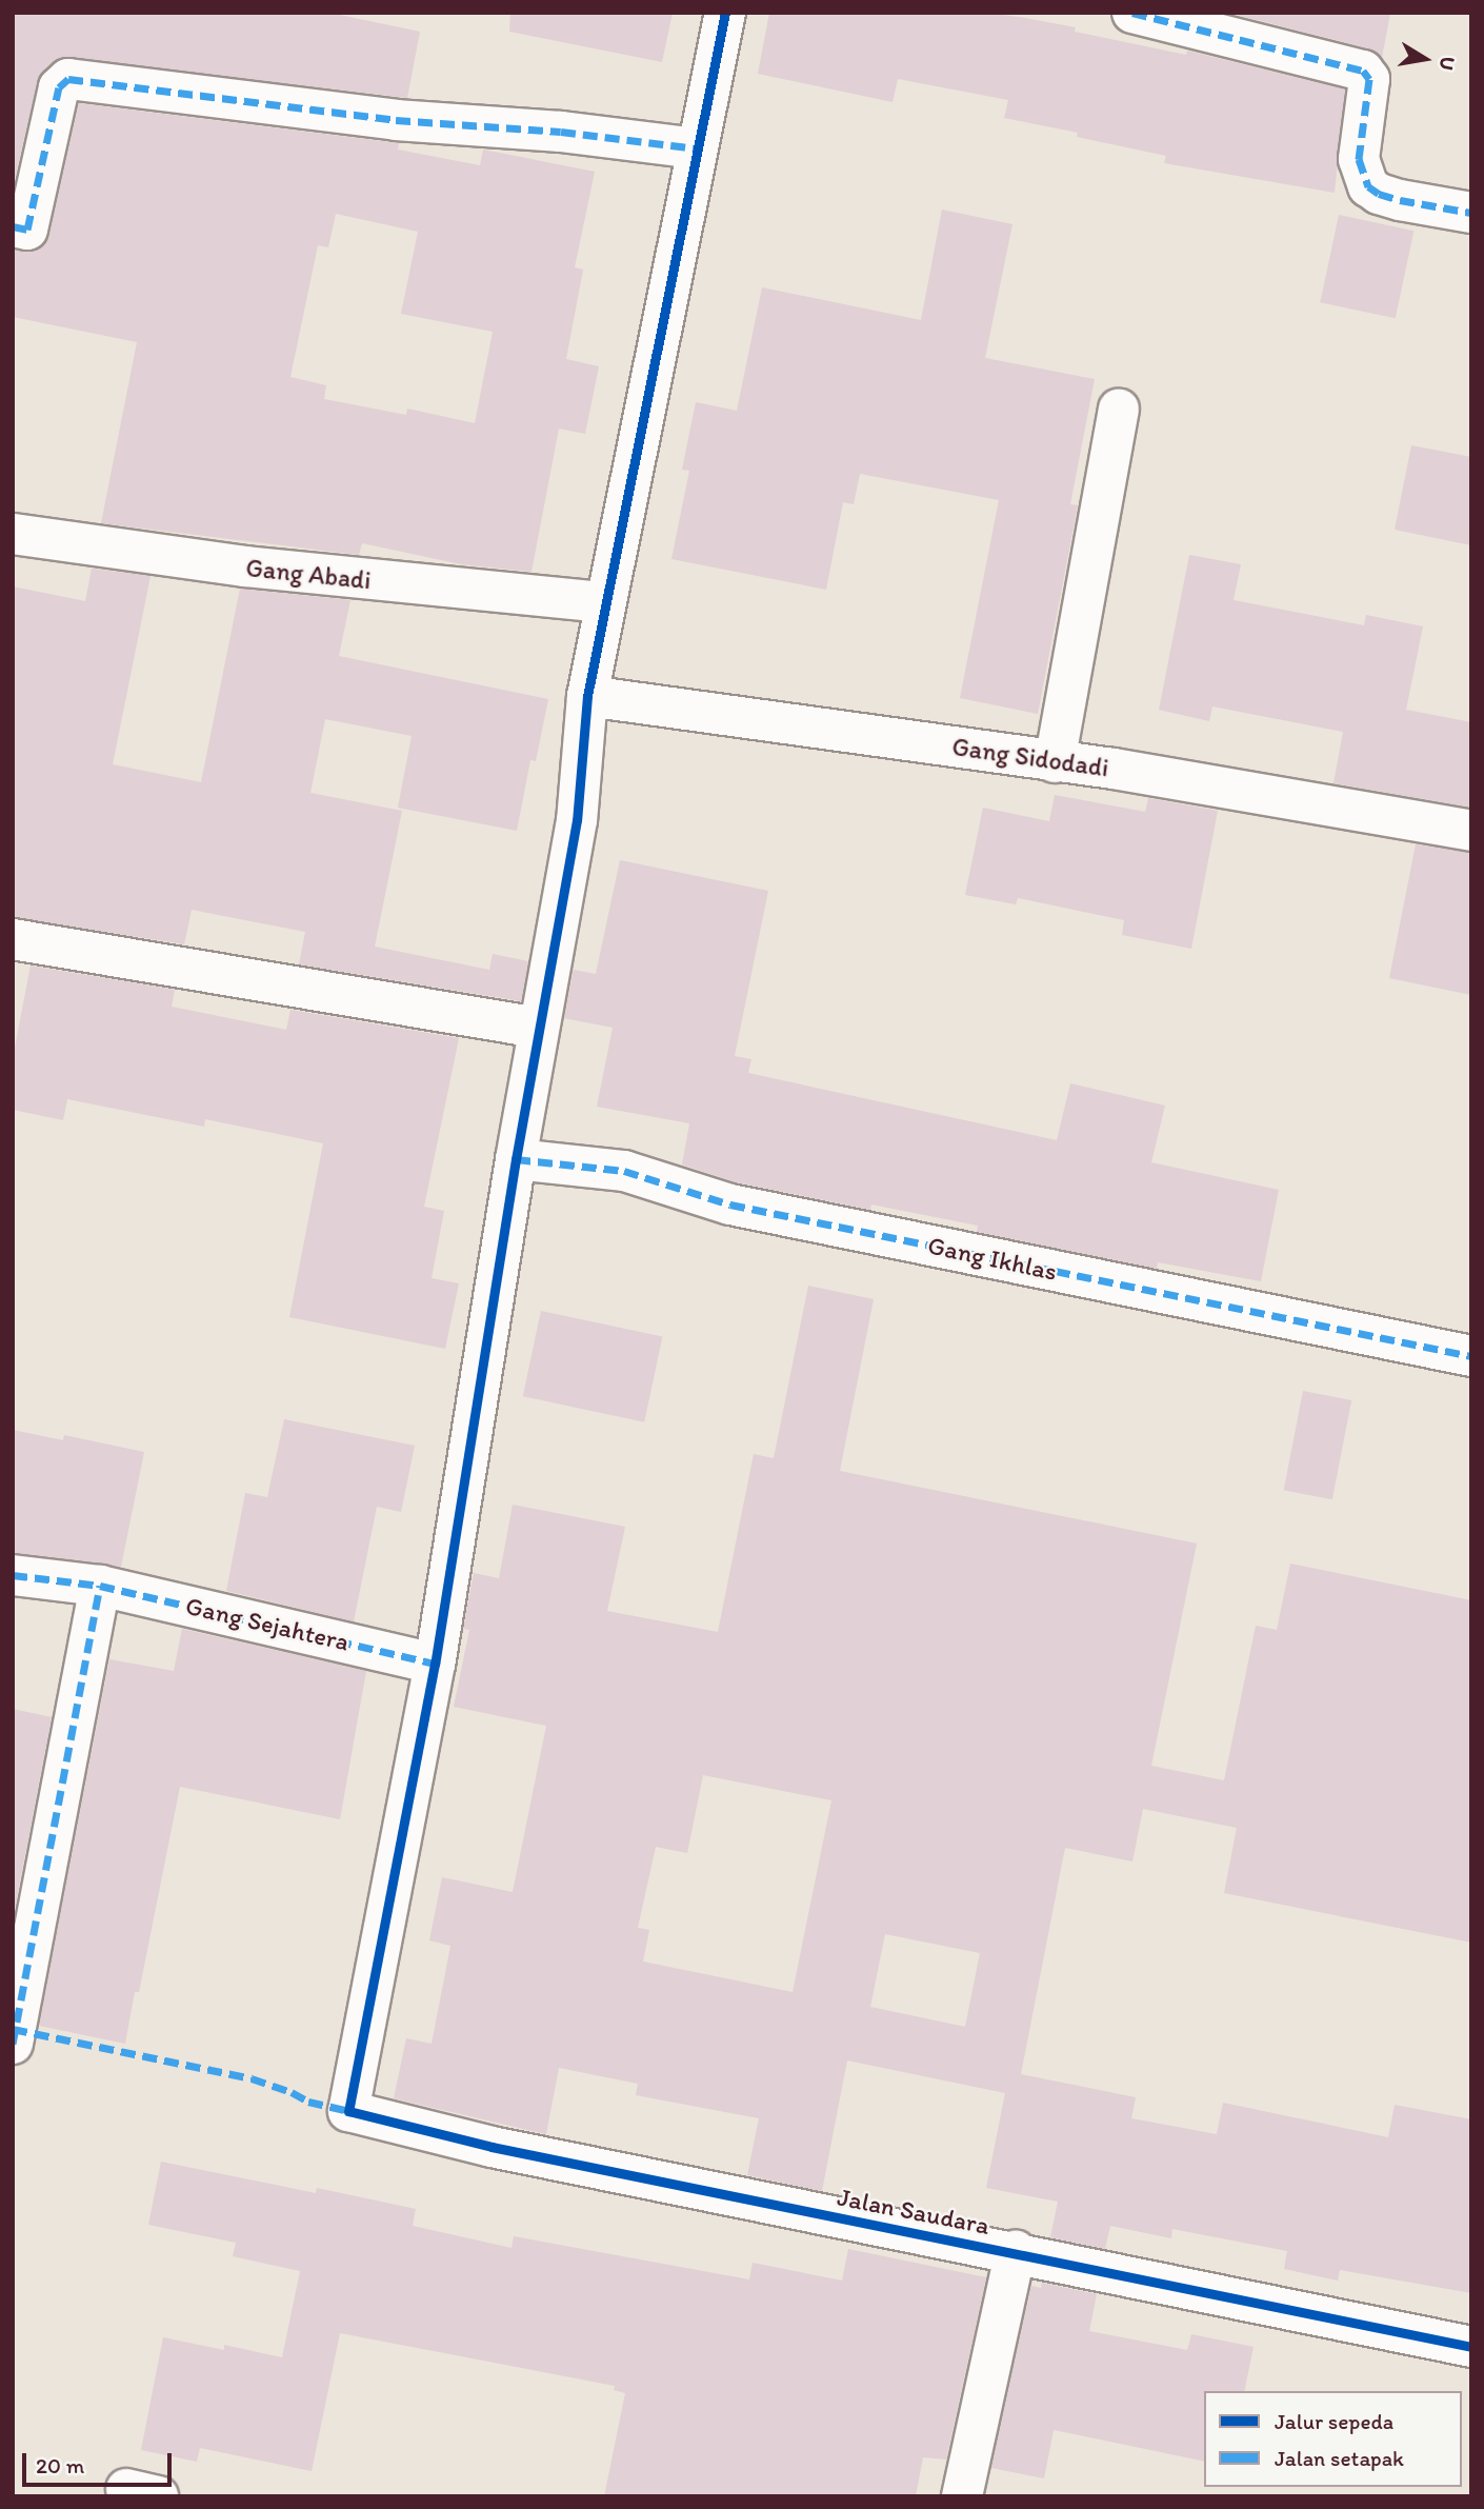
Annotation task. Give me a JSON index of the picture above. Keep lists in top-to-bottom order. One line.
{"streets":{"street":["Gang Abadi","Gang Sidodadi","Gang Ikhlas","Gang Sejahtera","Jalan Saudara"]},"crossings":[["Gang Sejahtera","Jalan Saudara"]],"legend":["Jalur sepeda","Jalan setapak"],"scale_bar":"20 m","north":"right"}
